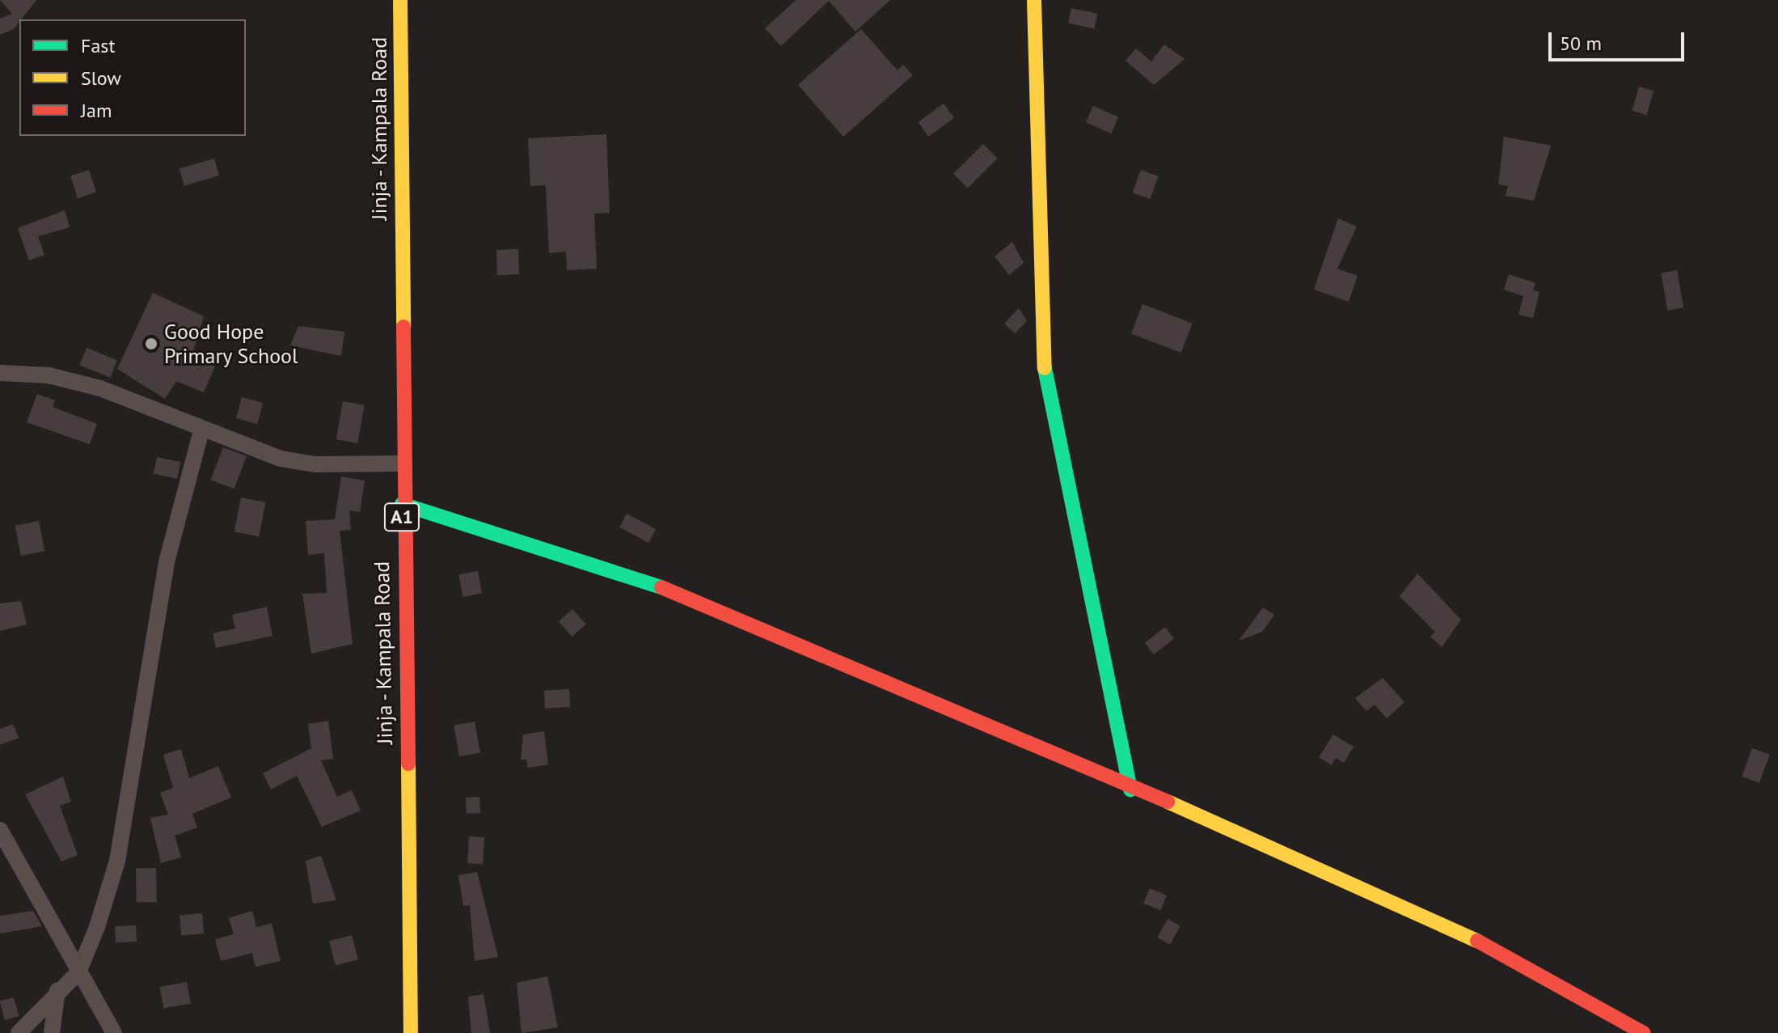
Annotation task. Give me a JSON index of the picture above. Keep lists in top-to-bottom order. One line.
{"streets":{"main road":["Jinja - Kampala Road","A1"]},"places":["Good Hope Primary School"],"legend":["Fast","Slow","Jam"],"scale_bar":"50 m"}
